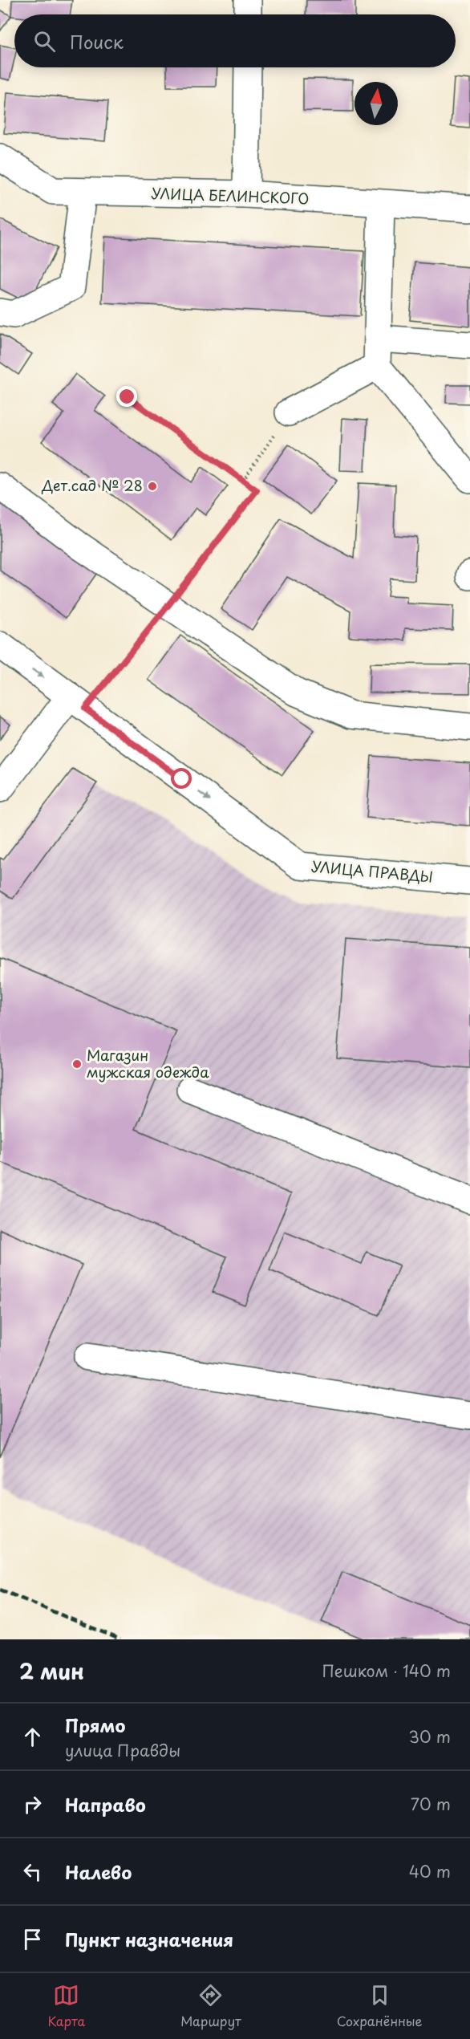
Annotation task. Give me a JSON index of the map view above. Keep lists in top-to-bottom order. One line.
{"streets":{"street":["УЛИЦА БЕЛИНСКОГО","УЛИЦА ПРАВДЫ"]},"places":["Дет.сад № 28","Магазин мужская одежда"],"north":"top","page":{"search":"Поиск","heading":["2 мин","Пешком · 140 m"],"list":[["Прямо","улица Правды","30 m"],["Направо","70 m"],["Налево","40 m"],"Пункт назначения"],"nav":["Карта","Маршрут","Сохранённые"]}}
